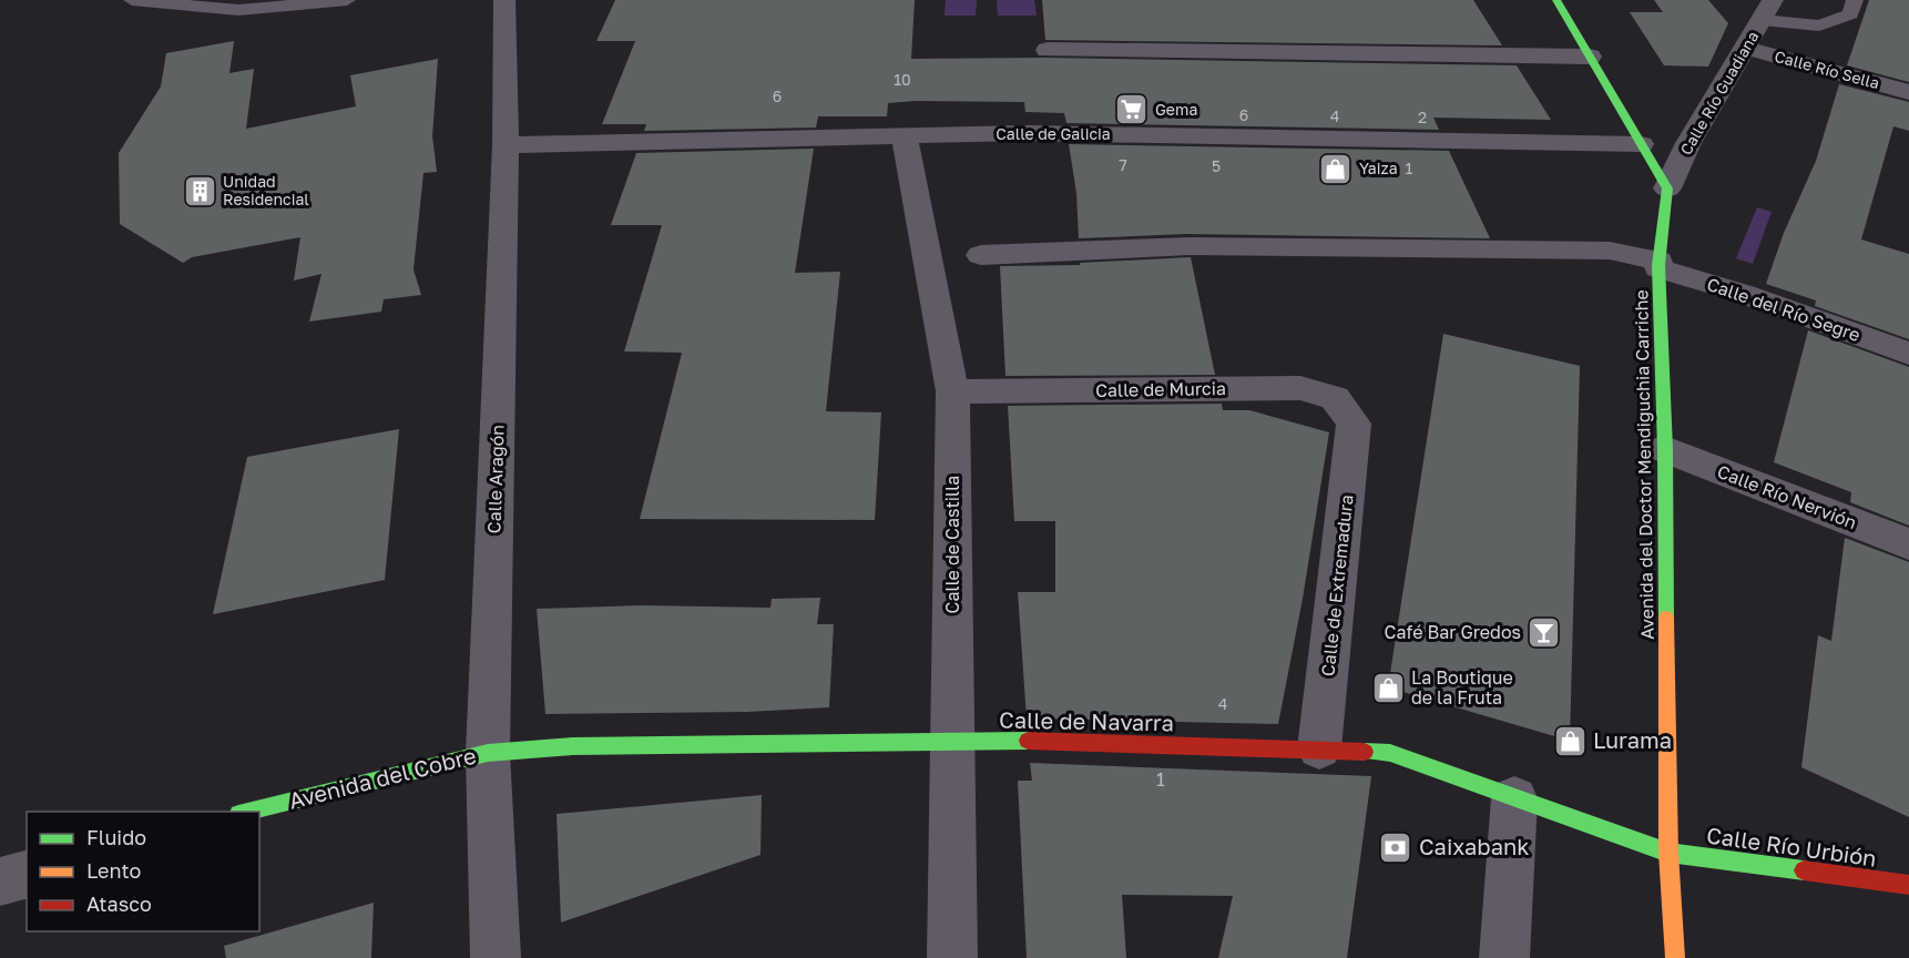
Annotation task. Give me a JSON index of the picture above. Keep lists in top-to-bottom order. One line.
{"streets":{"main road":["Avenida del Doctor Mendiguchia Carriche","Calle de Navarra","Avenida del Cobre","Calle Río Urbión"],"street":["Calle Río Sella","Calle Río Guadiana","Calle de Galicia","Calle del Río Segre","Calle de Murcia","Calle Aragón","Calle Río Nervión","Calle de Castilla","Calle de Extremadura"]},"crossings":[["Calle Río Sella","Calle Río Guadiana"],["Calle Río Guadiana","Avenida del Doctor Mendiguchia Carriche"],["Calle de Galicia","Calle Aragón"],["Calle de Galicia","Calle de Castilla"],["Calle del Río Segre","Avenida del Doctor Mendiguchia Carriche"],["Calle de Murcia","Calle de Castilla"],["Calle de Murcia","Calle de Extremadura"],["Avenida del Doctor Mendiguchia Carriche","Calle Río Nervión"],["Avenida del Doctor Mendiguchia Carriche","Calle de Navarra"],["Avenida del Doctor Mendiguchia Carriche","Calle Río Urbión"],["Calle Aragón","Calle de Navarra"],["Calle Aragón","Avenida del Cobre"],["Calle de Castilla","Calle de Navarra"],["Calle de Extremadura","Calle de Navarra"],["Calle de Navarra","Avenida del Cobre"],["Calle de Navarra","Calle Río Urbión"]],"places":{"supermarket":["Gema"],"shop":["Yaiza","La Boutique de la Fruta","Lurama"],"building":["Unidad Residencial"],"bar":["Café Bar Gredos"],"bank":["Caixabank"]},"house_numbers":["10","6","6","4","2","7","5","1","4","1"],"legend":["Fluido","Lento","Atasco"]}
